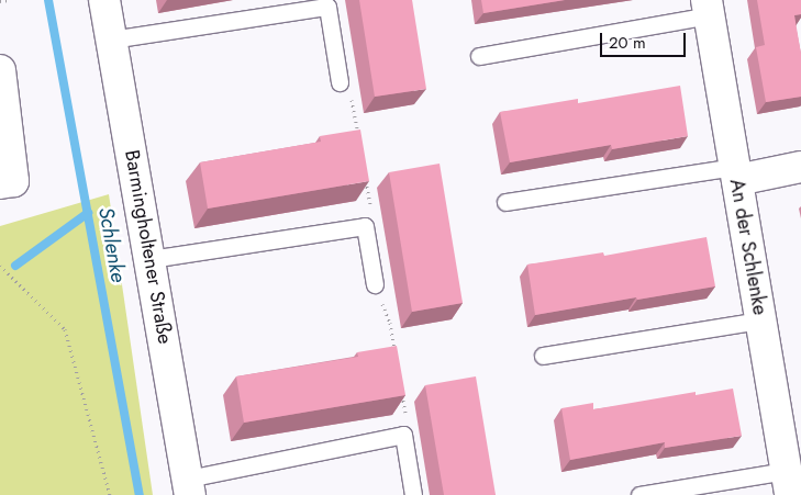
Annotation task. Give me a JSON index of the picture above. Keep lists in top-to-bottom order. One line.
{"streets":{"street":["Barmingholtener Straße","An der Schlenke"]},"water":["Schlenke"],"scale_bar":"20 m"}
